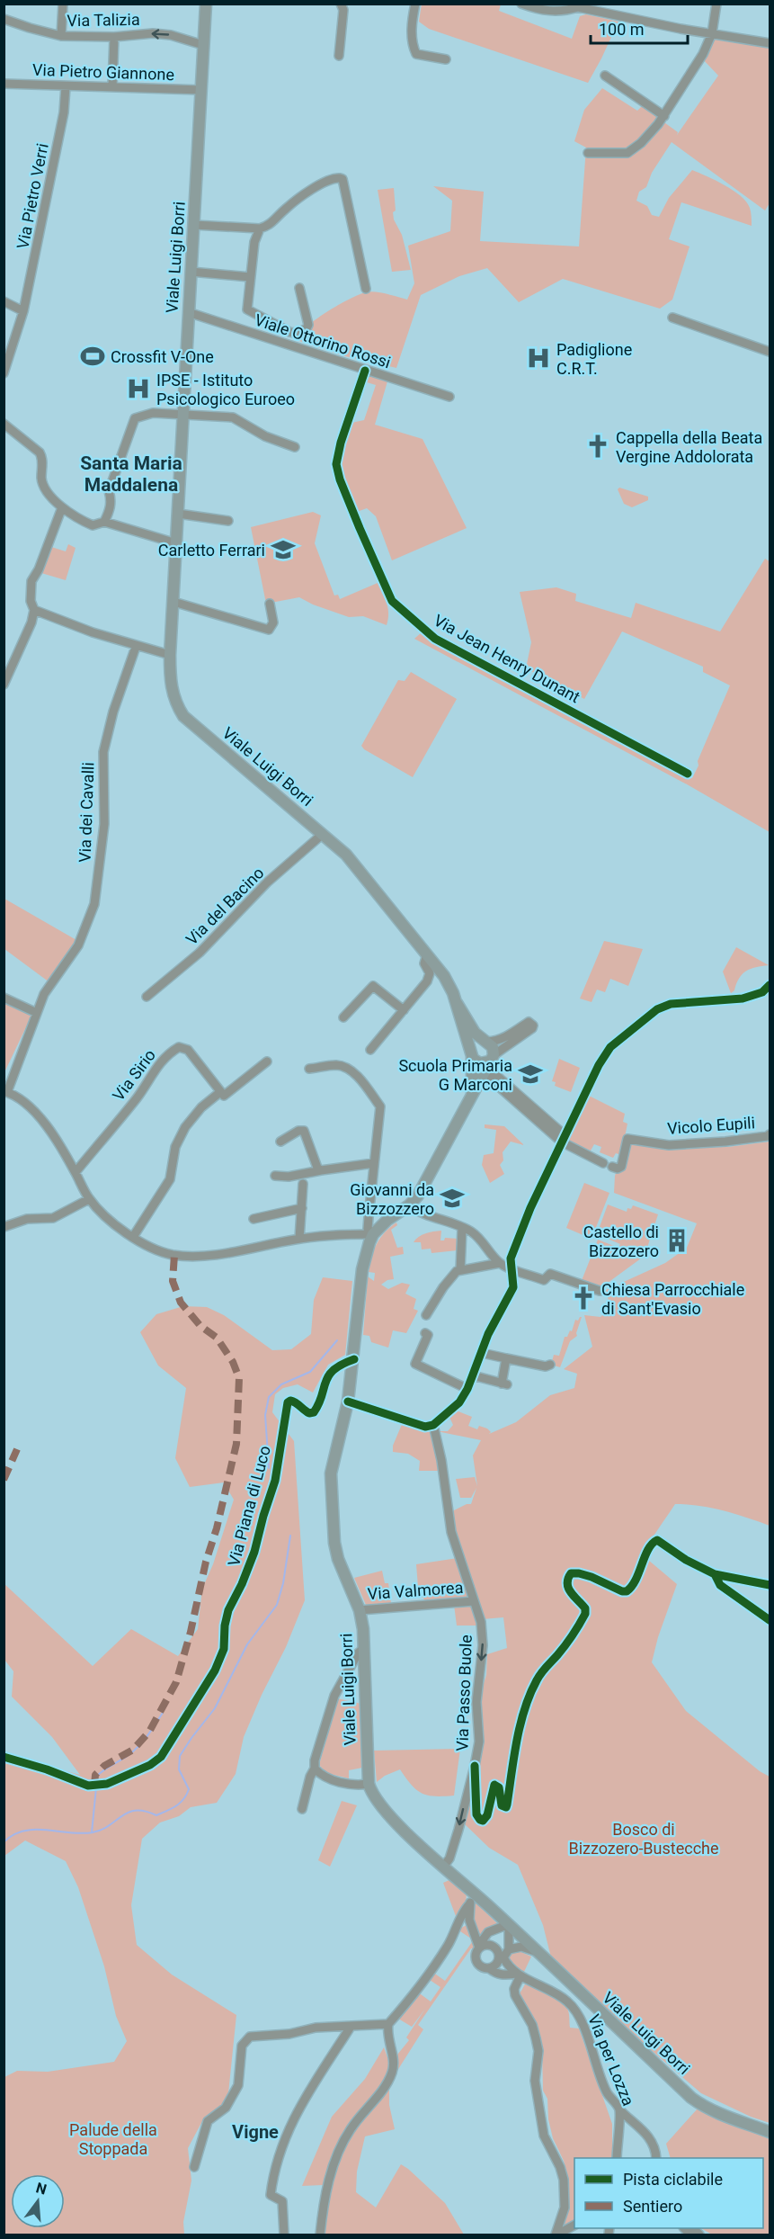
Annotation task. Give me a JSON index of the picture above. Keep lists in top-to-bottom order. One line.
{"streets":{"main road":["Viale Luigi Borri"],"street":["Via Talizia","Via Pietro Giannone","Via Pietro Verri","Viale Ottorino Rossi","Via Jean Henry Dunant","Via dei Cavalli","Via del Bacino","Via Sirio","Vicolo Eupili","Via Piana di Luco","Via Valmorea","Via Passo Buole","Via per Lozza"]},"crossings":[["Via Talizia","Viale Luigi Borri"],["Via Pietro Giannone","Via Pietro Verri"],["Via Pietro Giannone","Viale Luigi Borri"],["Viale Luigi Borri","Viale Ottorino Rossi"],["Viale Luigi Borri","Via del Bacino"],["Viale Luigi Borri","Via Piana di Luco"],["Viale Luigi Borri","Via Valmorea"],["Viale Luigi Borri","Via Passo Buole"],["Viale Ottorino Rossi","Via Jean Henry Dunant"],["Via Valmorea","Via Passo Buole"]],"one_way":["Via Talizia","Via Passo Buole"],"districts":["Santa Maria Maddalena","Vigne"],"parks":["Bosco di Bizzozero-Bustecche","Palude della Stoppada"],"places":{"sports":["Crossfit V-One"],"hospital":["Padiglione C.R.T.","IPSE - Istituto Psicologico Euroeo"],"church":["Cappella della Beata Vergine Addolorata","Chiesa Parrocchiale di Sant'Evasio"],"school or university":["Carletto Ferrari","Scuola Primaria G Marconi","Giovanni da Bizzozzero"],"building":["Castello di Bizzozero"]},"legend":["Pista ciclabile","Sentiero"],"scale_bar":"100 m","north":"top"}
